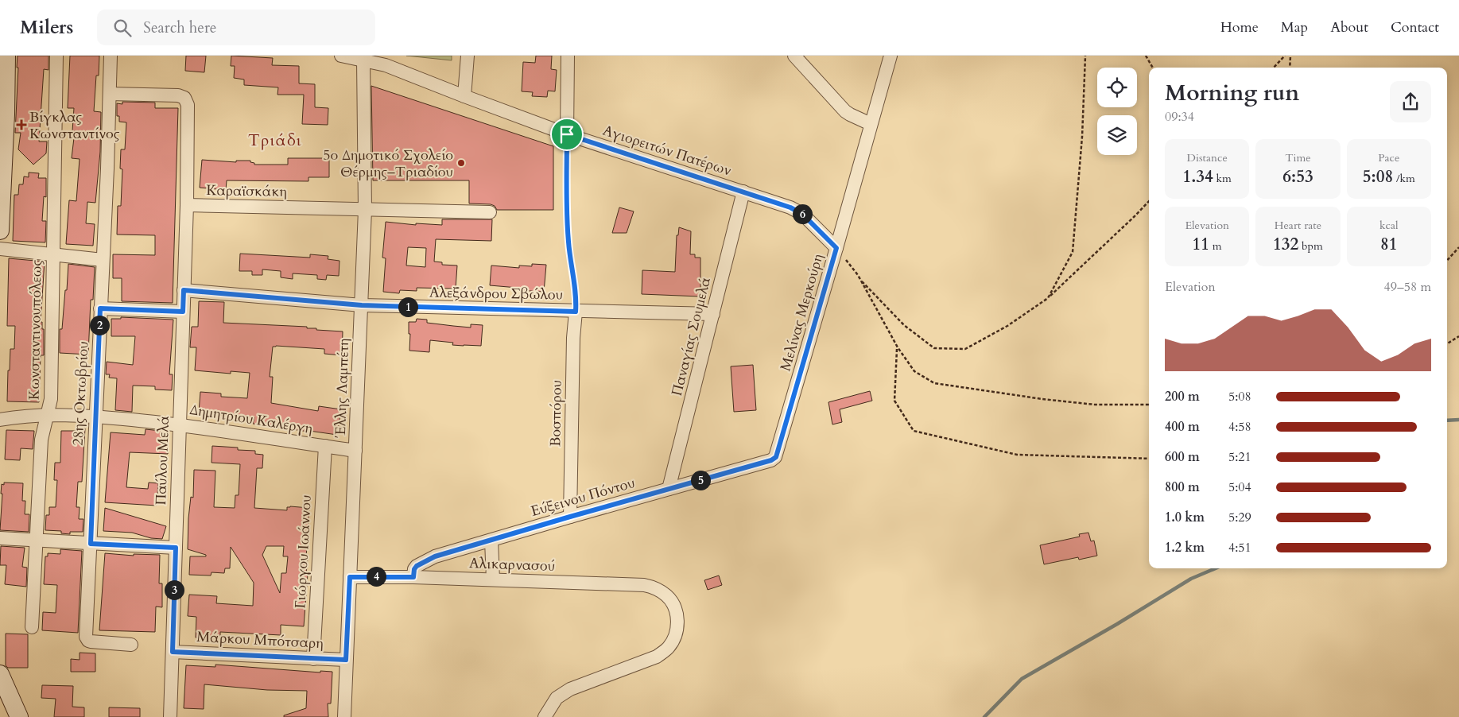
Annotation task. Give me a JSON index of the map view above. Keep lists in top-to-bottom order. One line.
{"streets":{"street":["Αγιορειτών Πατέρων","Καραϊσκάκη","Αλεξάνδρου Σβώλου","Μελίνας Μερκούρη","Κωνσταντινουπόλεως","Παναγίας Σουμελά","Έλλης Λαμπέτη","28ης Οκτωβρίου","Βοσπόρου","Δημητρίου Καλέργη","Παύλου Μελά","Εύξεινου Πόντου","Γιώργου Ιωάννου","Αλικαρνασού","Μάρκου Μπότσαρη"]},"crossings":[["Αγιορειτών Πατέρων","Μελίνας Μερκούρη"],["Αγιορειτών Πατέρων","Παναγίας Σουμελά"],["Αγιορειτών Πατέρων","Έλλης Λαμπέτη"],["Καραϊσκάκη","Έλλης Λαμπέτη"],["Καραϊσκάκη","28ης Οκτωβρίου"],["Καραϊσκάκη","Παύλου Μελά"],["Αλεξάνδρου Σβώλου","Παναγίας Σουμελά"],["Αλεξάνδρου Σβώλου","Έλλης Λαμπέτη"],["Αλεξάνδρου Σβώλου","Βοσπόρου"],["Αλεξάνδρου Σβώλου","Παύλου Μελά"],["Μελίνας Μερκούρη","Εύξεινου Πόντου"],["Κωνσταντινουπόλεως","Δημητρίου Καλέργη"],["Παναγίας Σουμελά","Εύξεινου Πόντου"],["Έλλης Λαμπέτη","Δημητρίου Καλέργη"],["Έλλης Λαμπέτη","Αλικαρνασού"],["Έλλης Λαμπέτη","Μάρκου Μπότσαρη"],["28ης Οκτωβρίου","Δημητρίου Καλέργη"],["Βοσπόρου","Εύξεινου Πόντου"],["Δημητρίου Καλέργη","Παύλου Μελά"],["Δημητρίου Καλέργη","Γιώργου Ιωάννου"],["Παύλου Μελά","Μάρκου Μπότσαρη"],["Εύξεινου Πόντου","Αλικαρνασού"],["Γιώργου Ιωάννου","Μάρκου Μπότσαρη"]],"districts":["Τριάδι"],"places":{"health":["Βίγκλας Κωνσταντίνος"],"other":["5ο Δημοτικό Σχολείο Θέρμης–Τριαδίου"]},"page":{"header":"Milers","search":"Search here","nav":["Home","Map","About","Contact"],"heading":["Morning run","09:34"],"stats":[["Distance","1.34 km"],["Time","6:53"],["Pace","5:08 /km"],["Elevation","11 m"],["Heart rate","132 bpm"],["kcal","81"]],"pins":["6","1","2","5","4","3"],"chart":["Elevation","49–58 m"],"list":[{"name":"200 m","note":"5:08"},{"name":"400 m","note":"4:58"},{"name":"600 m","note":"5:21"},{"name":"800 m","note":"5:04"},{"name":"1.0 km","note":"5:29"},{"name":"1.2 km","note":"4:51"}]}}
